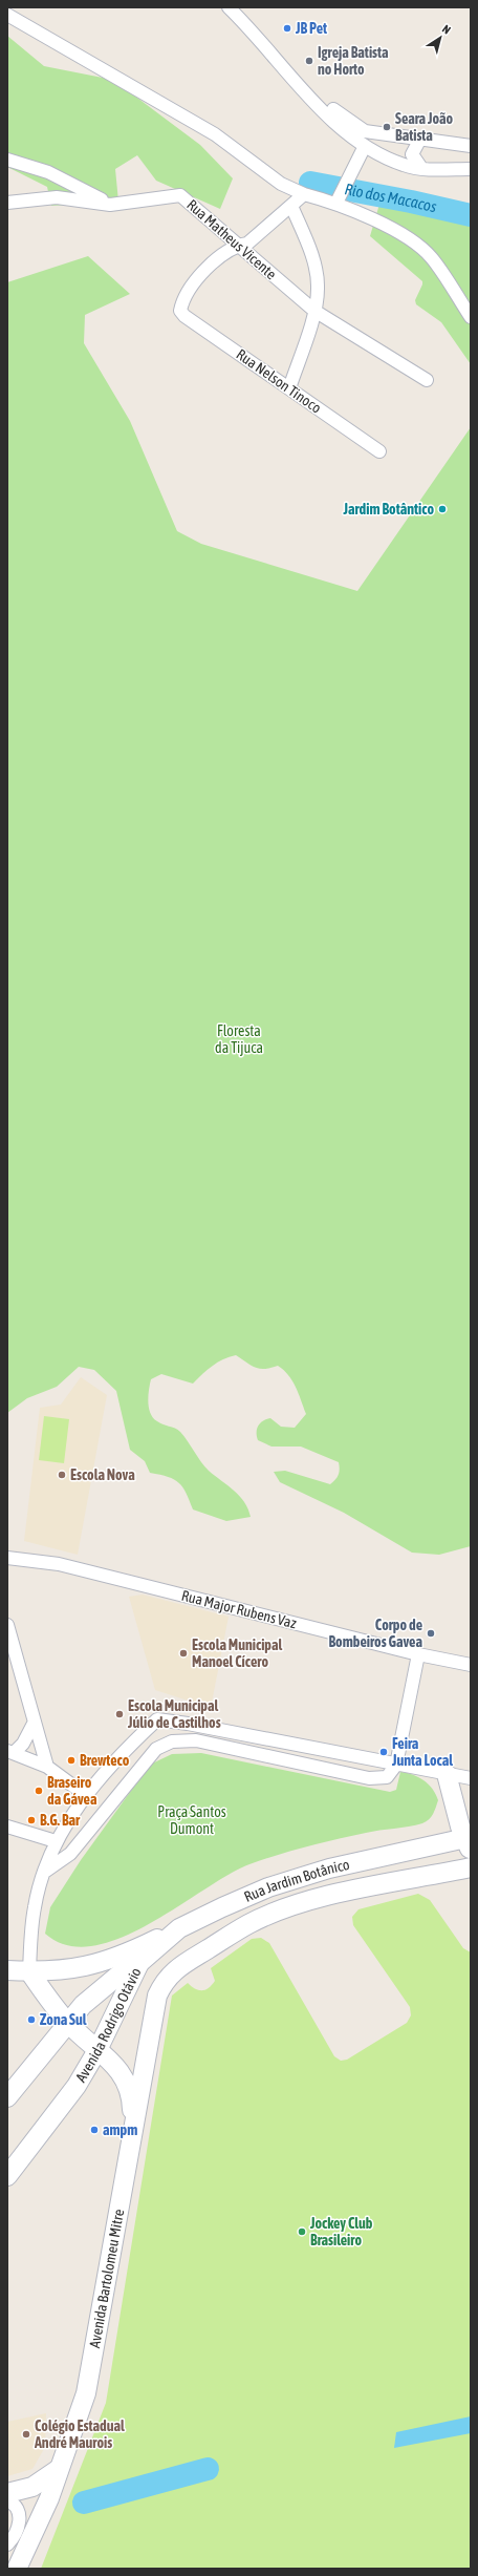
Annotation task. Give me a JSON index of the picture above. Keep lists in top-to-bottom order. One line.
{"streets":{"main road":["Rua Jardim Botânico","Avenida Rodrigo Otávio","Avenida Bartolomeu Mitre"],"street":["Rua Matheus Vicente","Rua Nelson Tinoco","Rua Major Rubens Vaz"]},"crossings":[["Rua Matheus Vicente","Rua Nelson Tinoco"],["Rua Jardim Botânico","Avenida Rodrigo Otávio"],["Rua Jardim Botânico","Avenida Bartolomeu Mitre"]],"water":["Rio dos Macacos"],"parks":["Floresta da Tijuca","Praça Santos Dumont"],"places":["JB Pet","Igreja Batista no Horto","Seara João Batista","Jardim Botântico","Escola Nova","Corpo de Bombeiros Gavea","Escola Municipal Manoel Cícero","Escola Municipal Júlio de Castilhos","Feira Junta Local","Brewteco","Braseiro da Gávea","B.G. Bar","Zona Sul","ampm","Jockey Club Brasileiro","Colégio Estadual André Maurois"],"north":"top right"}
